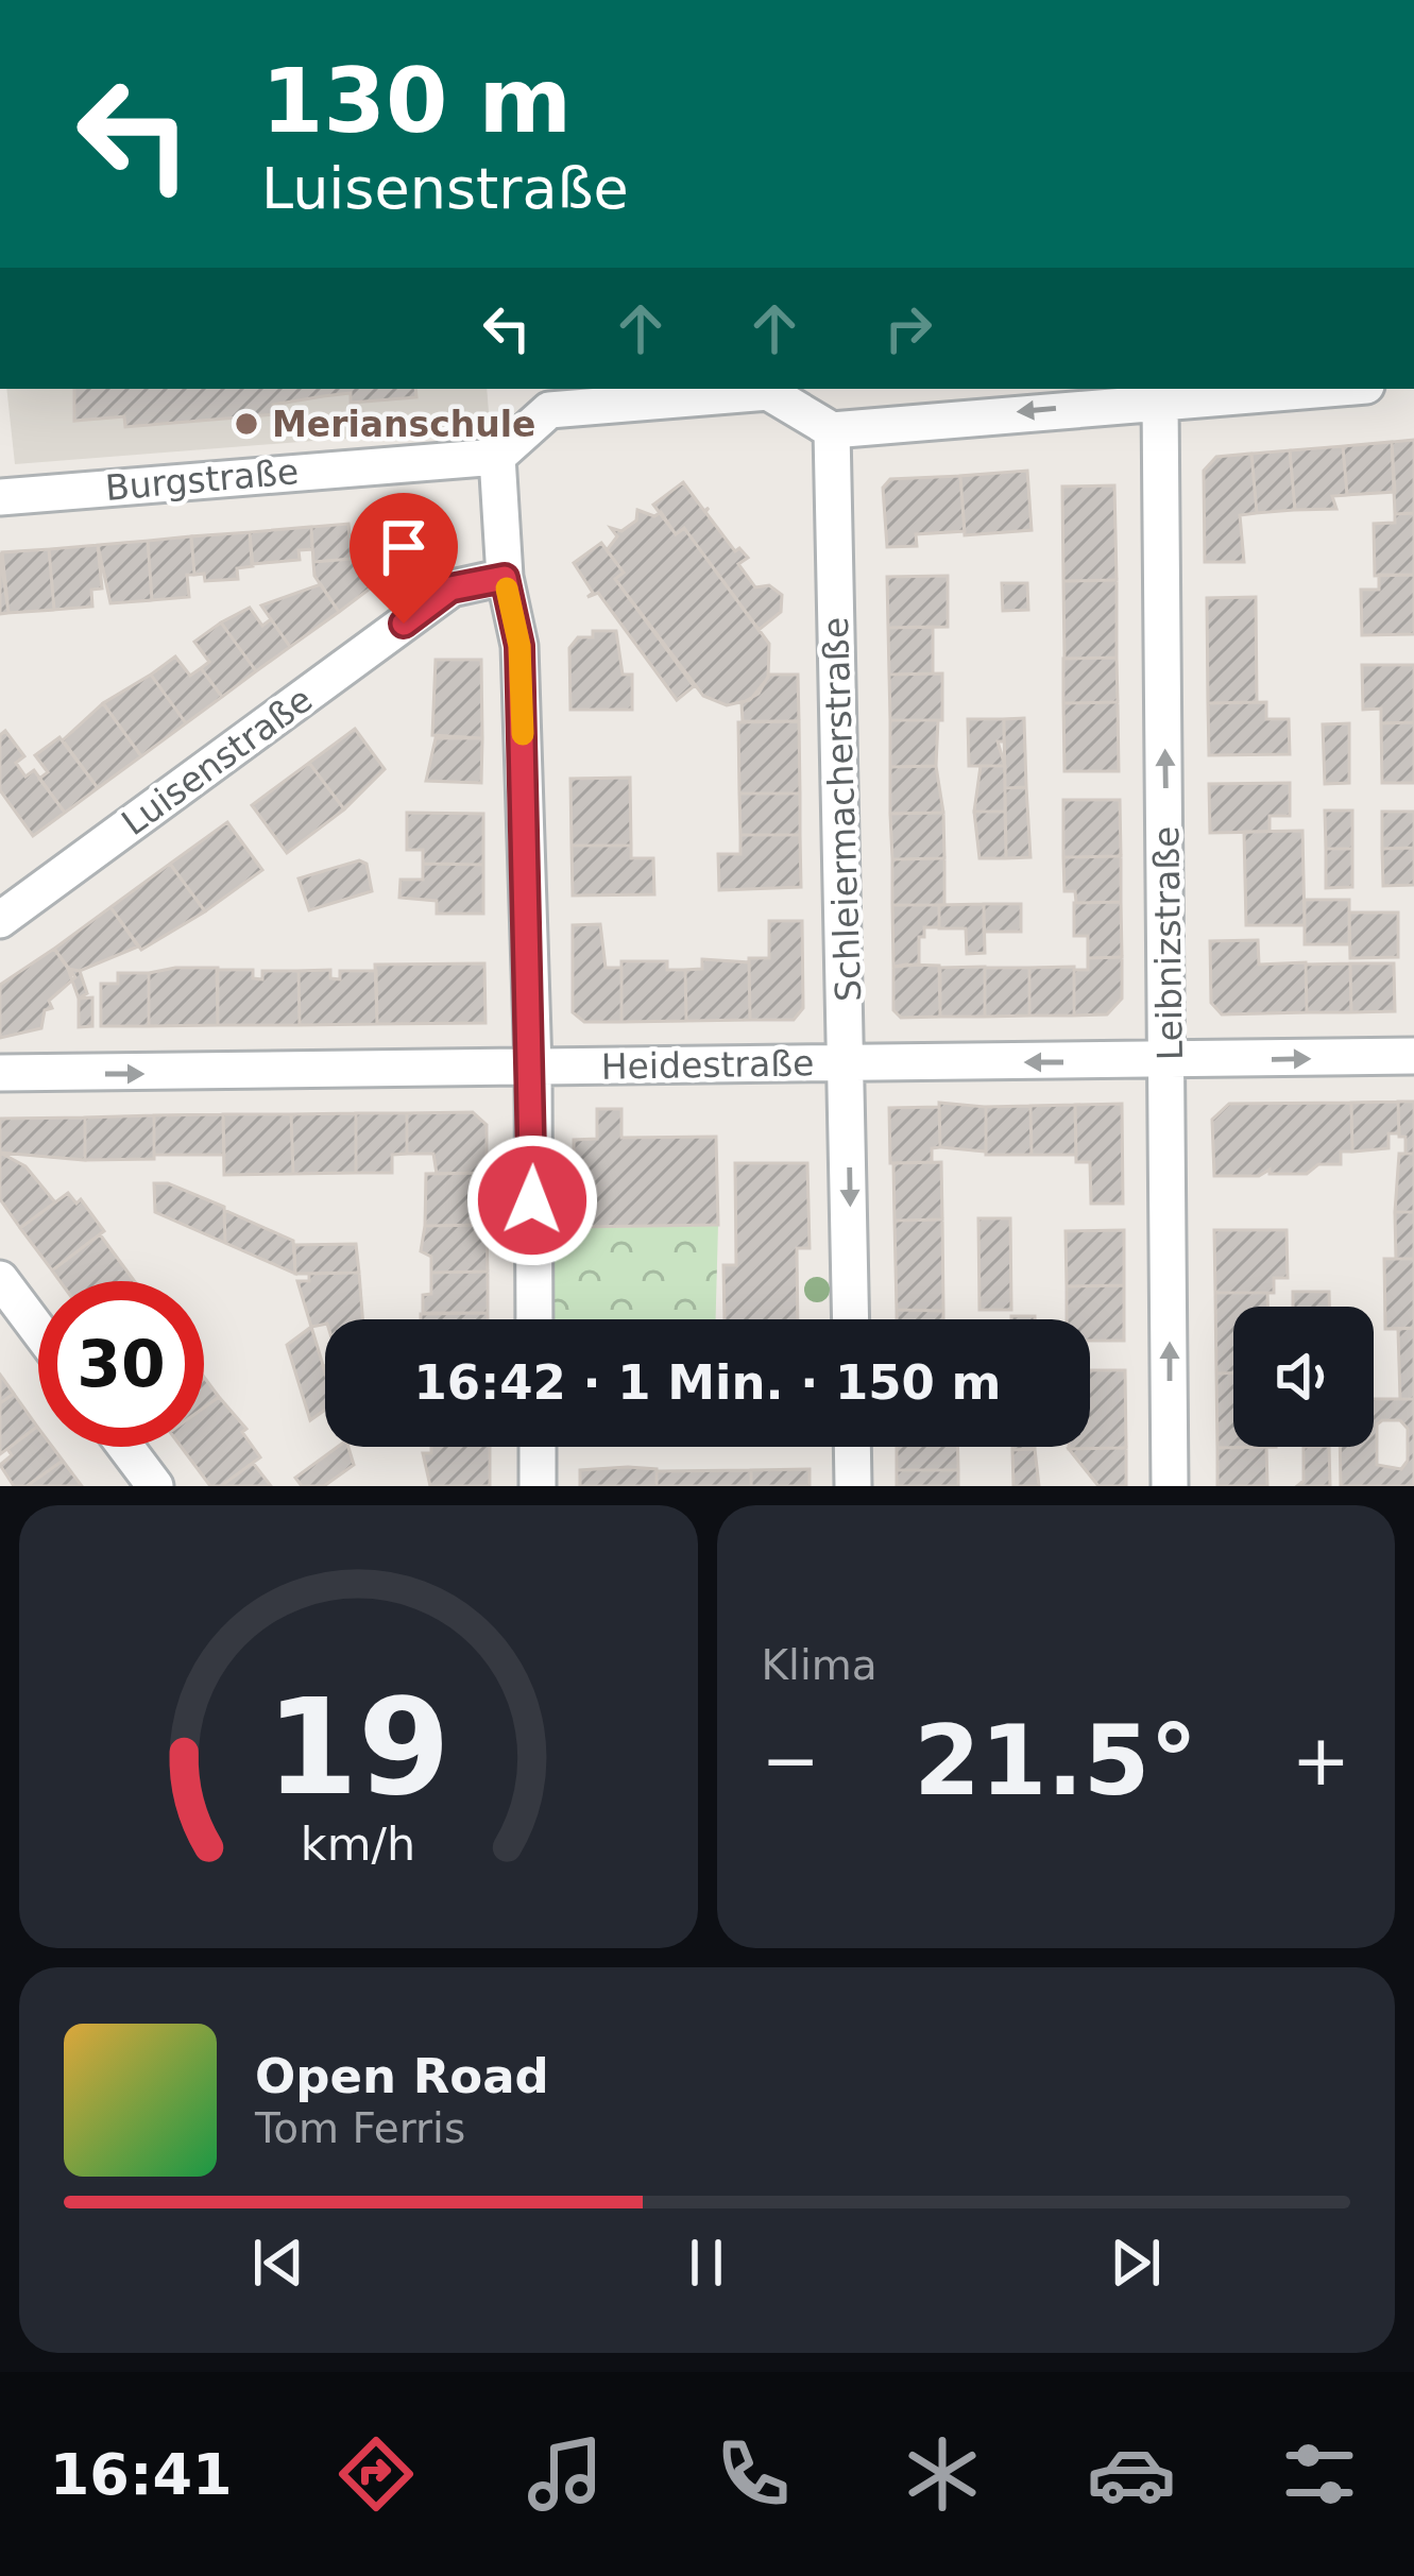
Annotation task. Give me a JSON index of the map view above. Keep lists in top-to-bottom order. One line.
{"streets":{"street":["Burgstraße","Luisenstraße","Schleiermacherstraße","Leibnizstraße","Heidestraße"]},"crossings":[["Schleiermacherstraße","Heidestraße"],["Leibnizstraße","Heidestraße"]],"one_way":["Leibnizstraße"],"places":["Merianschule"],"page":{"turn":["130 m","Luisenstraße"],"limit":"30","trip":"16:42 · 1 Min. · 150 m","tile":"Klima","heat":["−","21.5°","+"],"song":["Open Road","Tom Ferris"],"tabs":"16:41","gauge":["19","km/h"]}}
